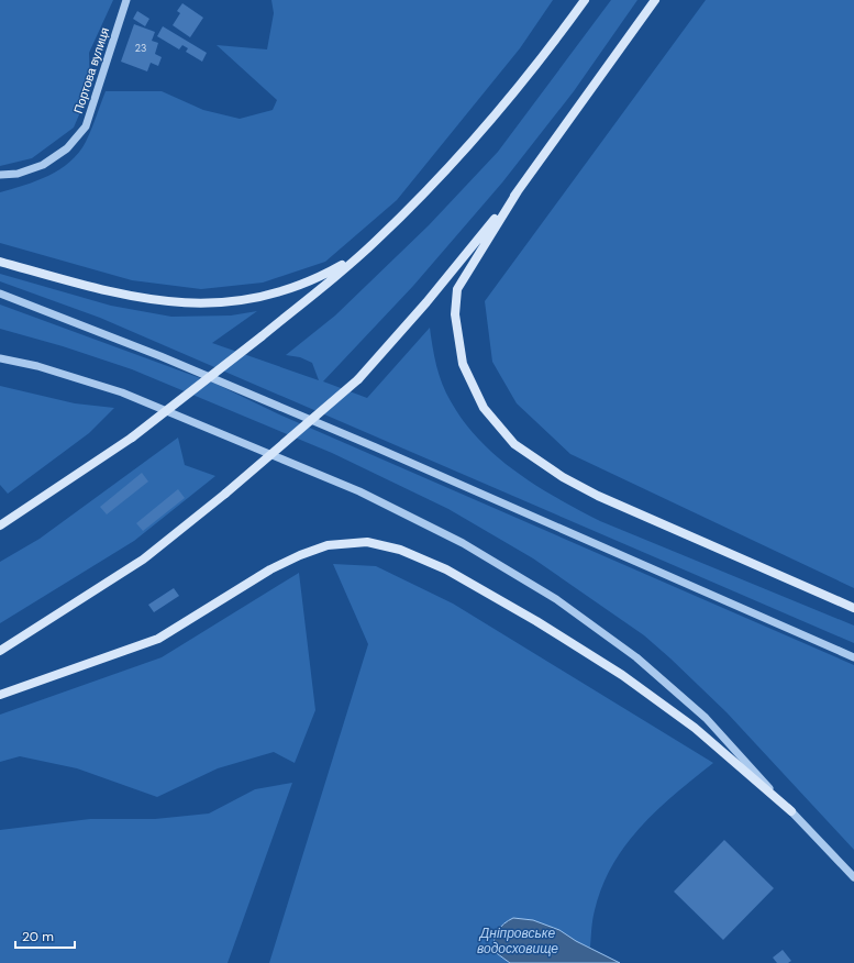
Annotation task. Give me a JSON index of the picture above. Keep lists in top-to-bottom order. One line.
{"streets":{"street":["Портова вулиця"]},"water":["Дніпровське водосховище"],"house_numbers":["23"],"scale_bar":"20 m"}
